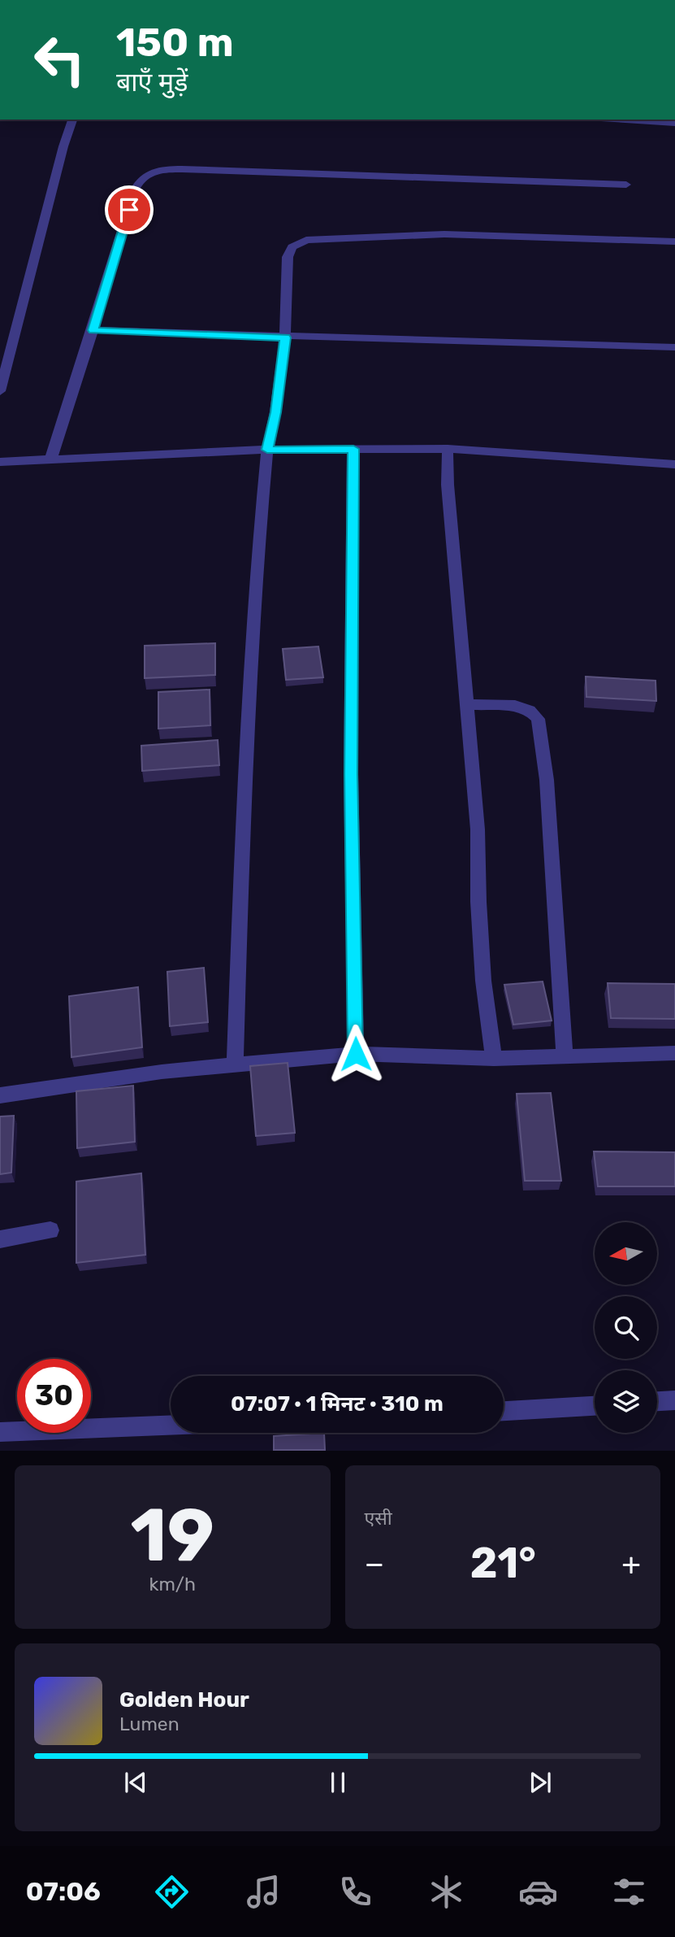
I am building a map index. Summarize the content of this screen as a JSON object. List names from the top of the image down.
{
  "north": "left",
  "page": {
    "turn": ["150 m", "बाएँ मुड़ें"],
    "limit": "30",
    "trip": "07:07 · 1 मिनट · 310 m",
    "tile": [
      ["19", "km/h"],
      "एसी"
    ],
    "heat": ["−", "21°", "+"],
    "song": ["Golden Hour", "Lumen"],
    "tabs": "07:06"
  }
}
